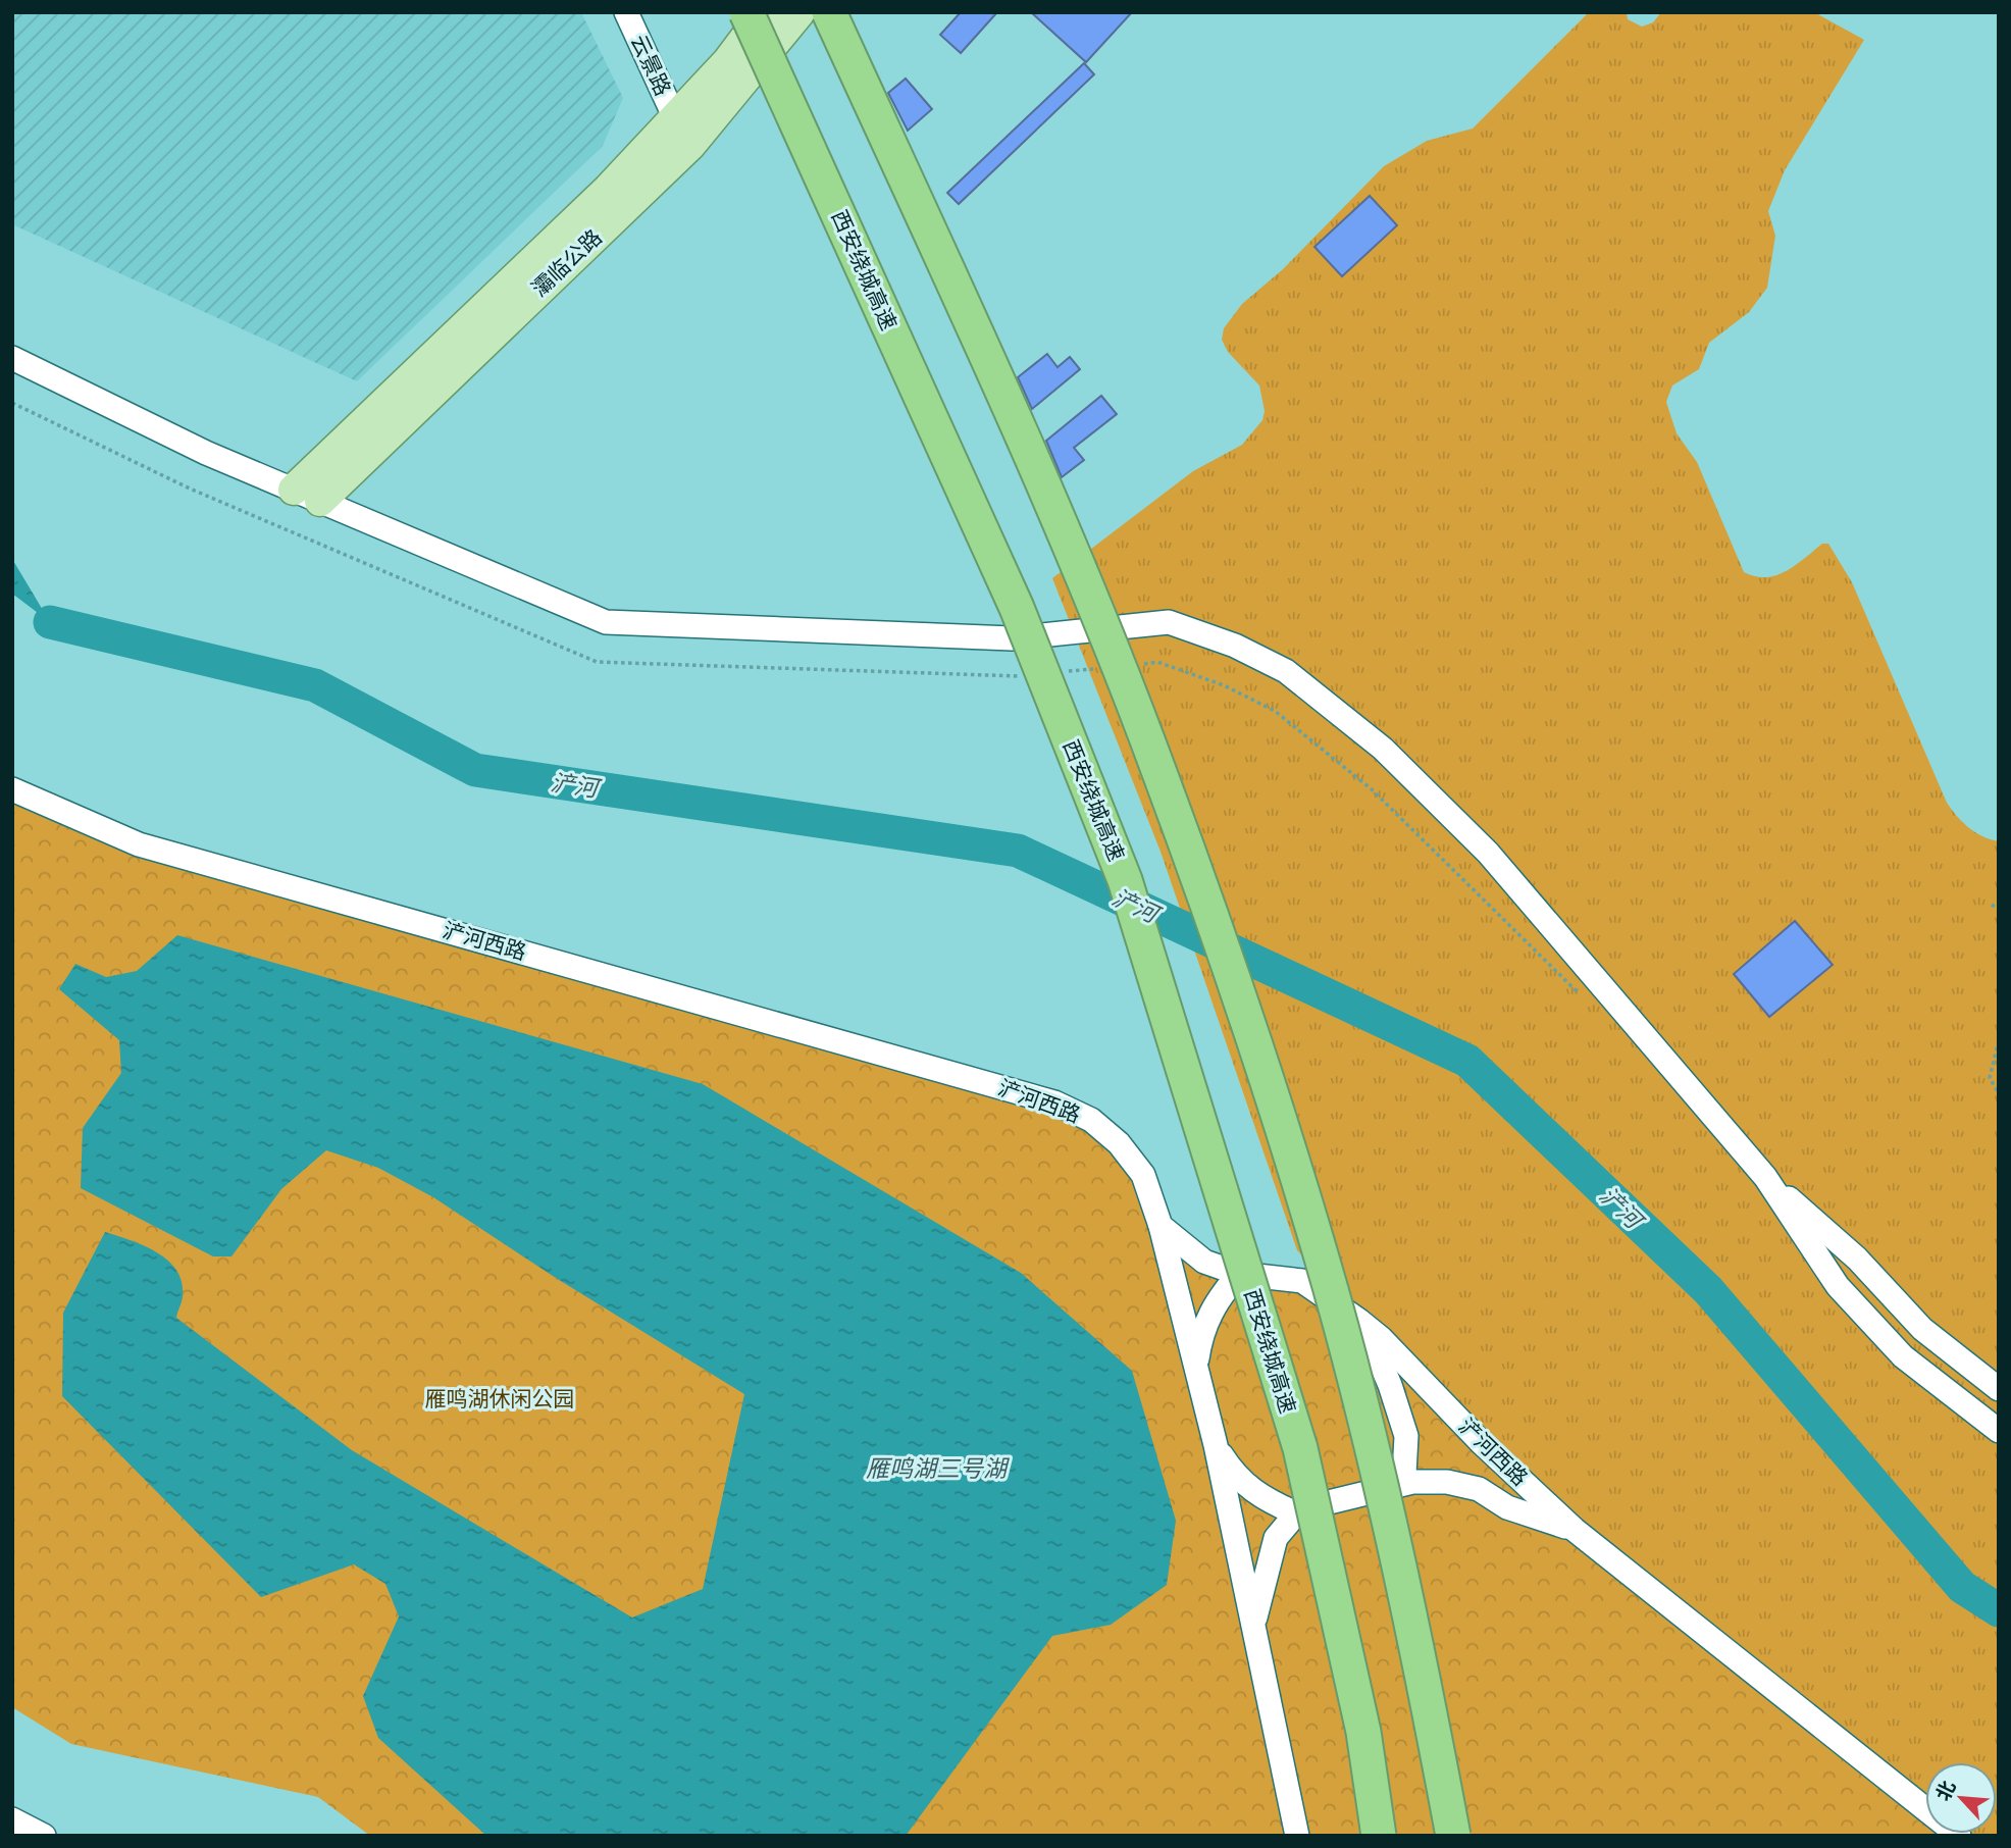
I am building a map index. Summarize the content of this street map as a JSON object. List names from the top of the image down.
{
  "streets": {
    "highway": ["西安绕城高速"],
    "main road": ["灞临公路"],
    "street": ["云景路", "浐河西路"]
  },
  "crossings": [
    ["云景路", "灞临公路"]
  ],
  "water": ["浐河", "雁鸣湖三号湖"],
  "parks": ["雁鸣湖休闲公园"],
  "north": "top left"
}
